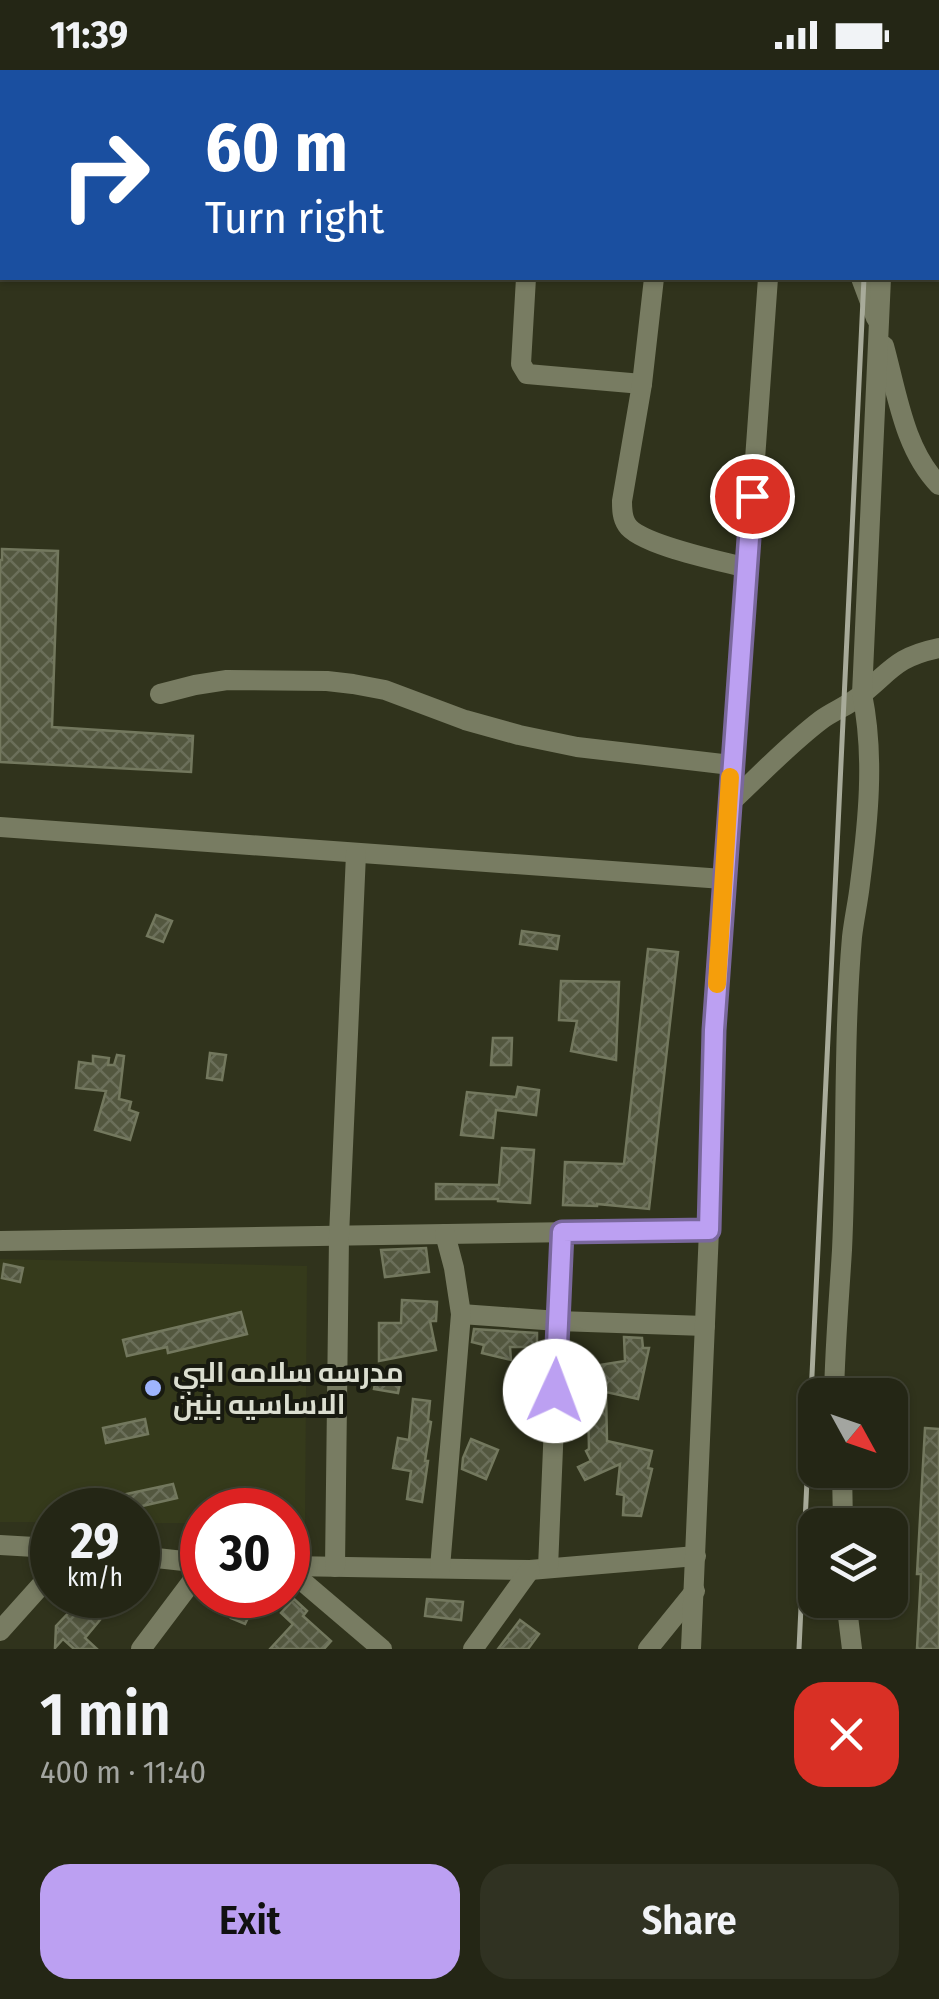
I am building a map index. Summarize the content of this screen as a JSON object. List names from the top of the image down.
{
  "places": ["مدرسه سلامه البي الاساسيه بنين"],
  "north": "bottom right",
  "page": {
    "status": "11:39",
    "turn": ["60 m", "Turn right"],
    "speed": "29 km/h",
    "limit": "30",
    "heading": ["1 min", "400 m · 11:40"],
    "buttons": ["Exit", "Share"]
  }
}
